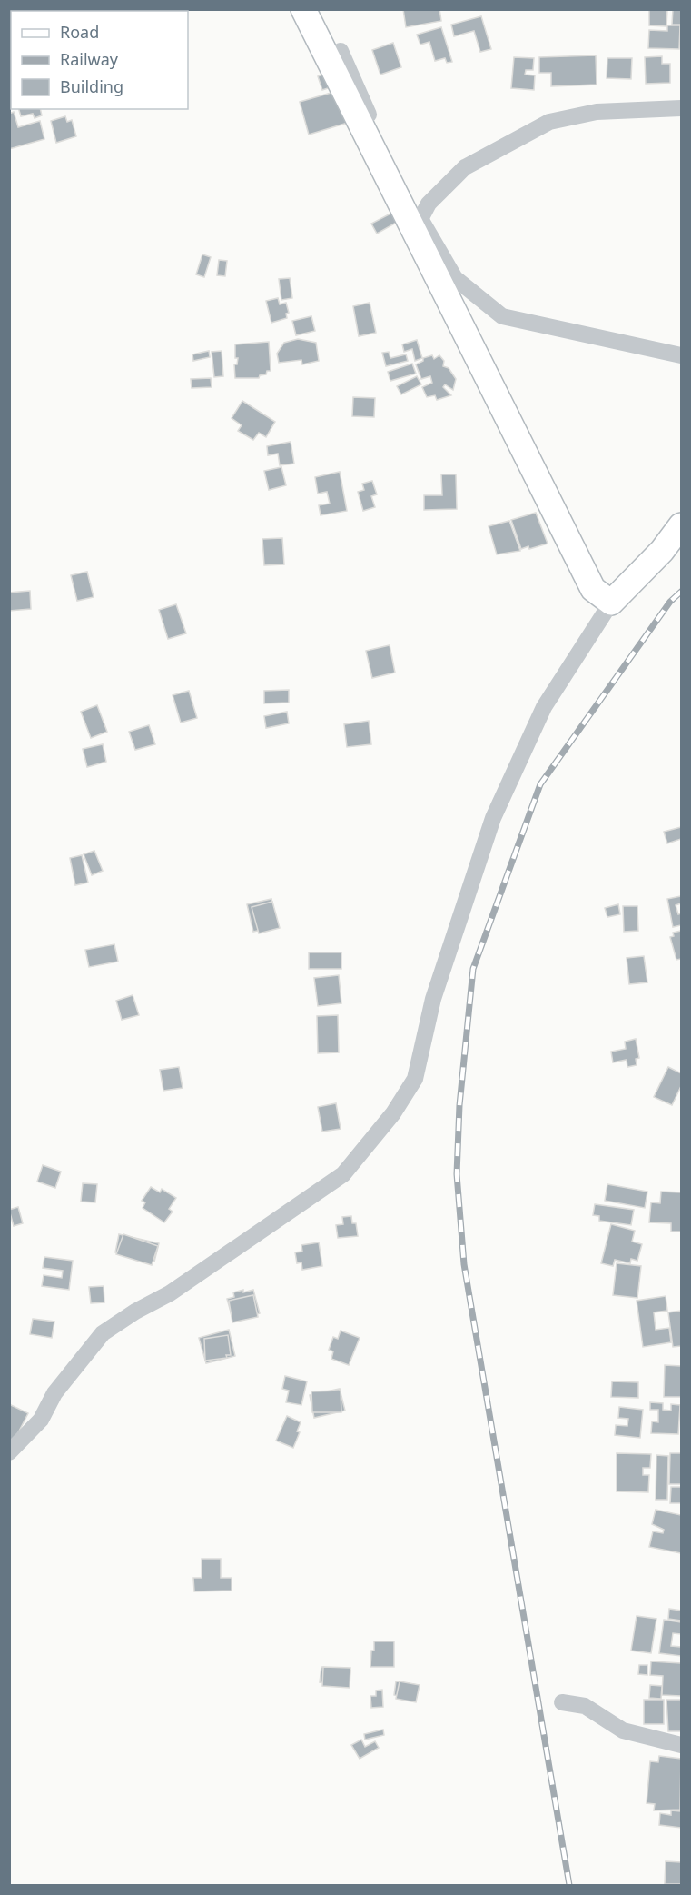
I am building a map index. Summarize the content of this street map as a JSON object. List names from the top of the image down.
{
  "legend": ["Road", "Railway", "Building"]
}
